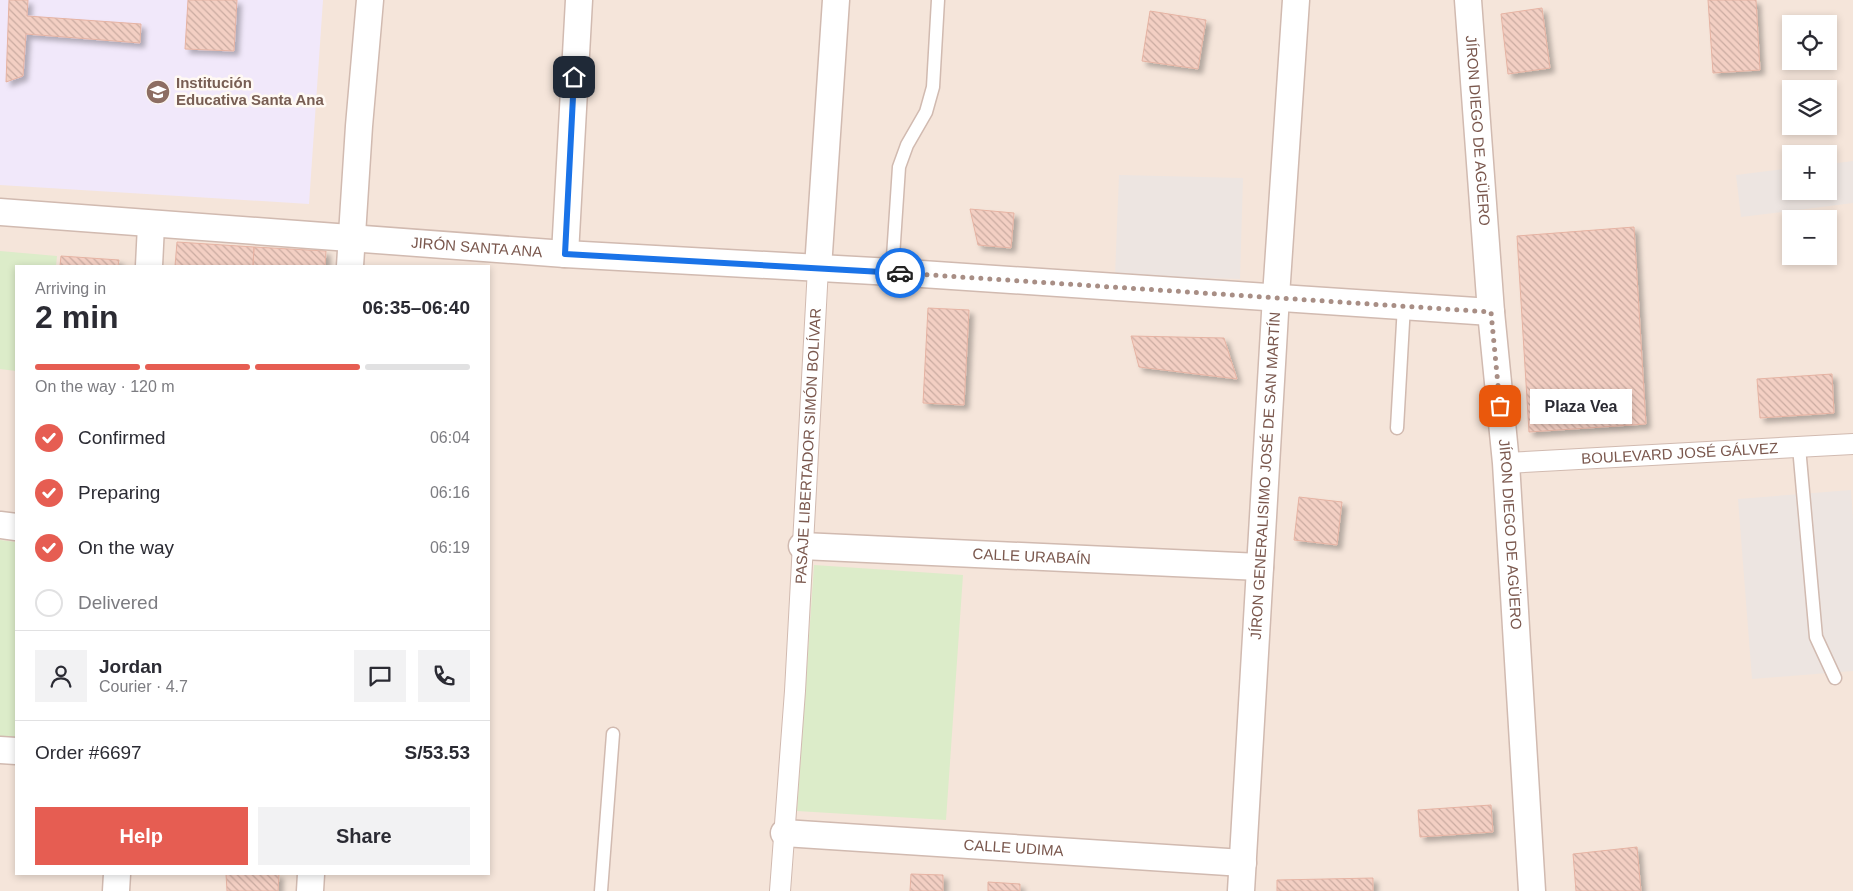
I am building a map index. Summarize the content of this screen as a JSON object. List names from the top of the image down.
{
  "streets": {
    "street": [
      "JÍRON DIEGO DE AGÜERO",
      "JIRÓN SANTA ANA",
      "PASAJE LIBERTADOR SIMÓN BOLÍVAR",
      "BOULEVARD JOSÉ GÁLVEZ",
      "JÍRON GENERALISIMO JOSÉ DE SAN MARTÍN",
      "CALLE URABAÍN",
      "CALLE UDIMA"
    ]
  },
  "crossings": [
    ["JÍRON DIEGO DE AGÜERO", "JIRÓN SANTA ANA"],
    ["JÍRON DIEGO DE AGÜERO", "BOULEVARD JOSÉ GÁLVEZ"],
    ["JIRÓN SANTA ANA", "PASAJE LIBERTADOR SIMÓN BOLÍVAR"],
    ["JIRÓN SANTA ANA", "JÍRON GENERALISIMO JOSÉ DE SAN MARTÍN"],
    ["PASAJE LIBERTADOR SIMÓN BOLÍVAR", "CALLE URABAÍN"],
    ["PASAJE LIBERTADOR SIMÓN BOLÍVAR", "CALLE UDIMA"],
    ["JÍRON GENERALISIMO JOSÉ DE SAN MARTÍN", "CALLE URABAÍN"],
    ["JÍRON GENERALISIMO JOSÉ DE SAN MARTÍN", "CALLE UDIMA"]
  ],
  "places": {
    "school or university": ["Institución Educativa Santa Ana"],
    "other": ["Plaza Vea"]
  },
  "page": {
    "map_buttons": ["+", "−"],
    "heading": ["2 min", "Arriving in", "06:35–06:40"],
    "panel": [
      "Jordan",
      "Courier · 4.7",
      "Order #6697",
      "S/53.53"
    ],
    "bar": "On the way · 120 m",
    "bubble": "Plaza Vea",
    "list": [
      ["Confirmed", "06:04"],
      ["Preparing", "06:16"],
      ["On the way", "06:19"],
      "Delivered"
    ],
    "buttons": ["Help", "Share"]
  }
}
